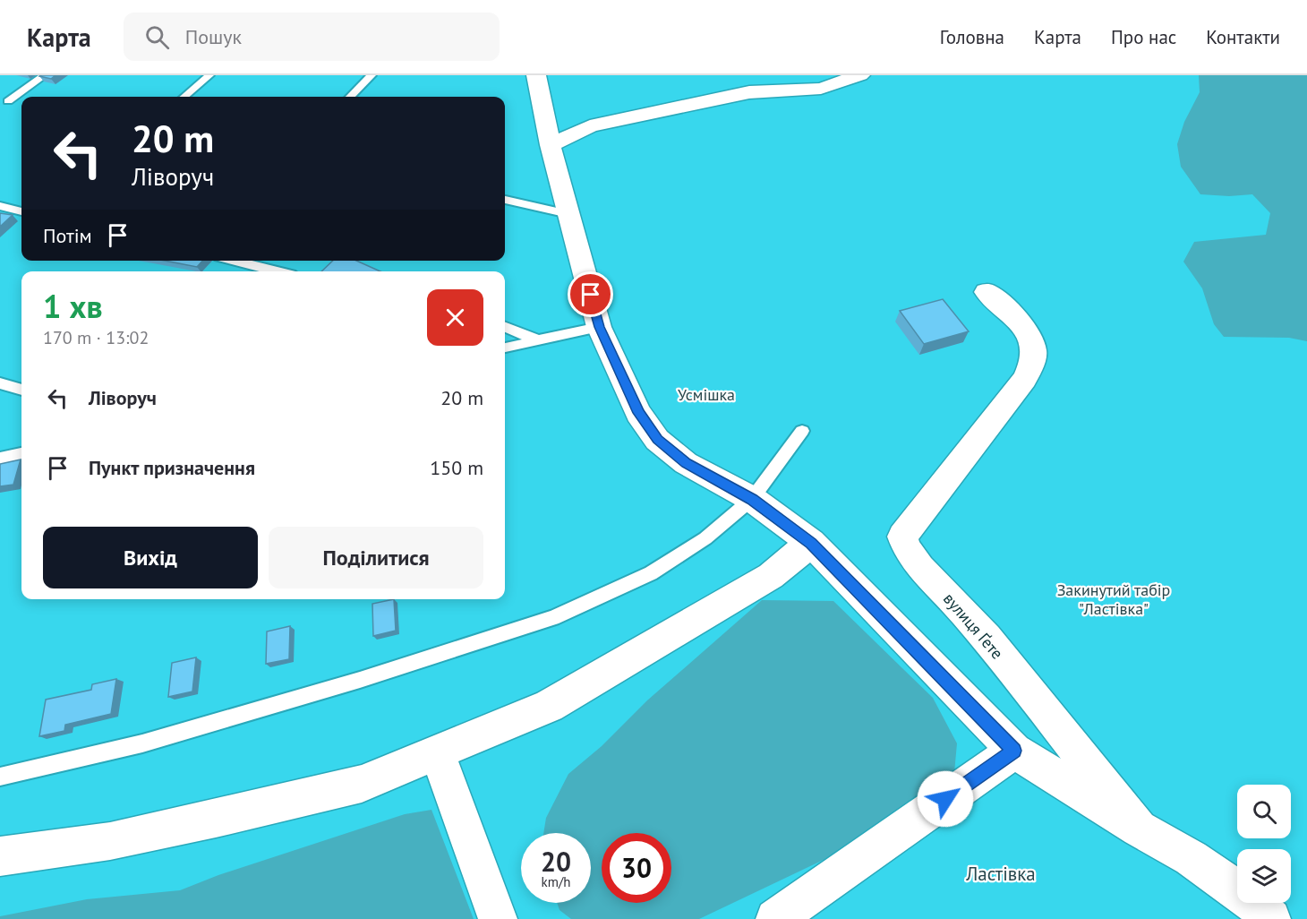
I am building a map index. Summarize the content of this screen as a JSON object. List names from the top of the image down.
{
  "streets": {
    "street": ["вулиця Ґете"]
  },
  "parks": ["Усмішка", "Закинутий табір \"Ластівка\"", "Ластівка"],
  "page": {
    "header": "Карта",
    "search": "Пошук",
    "nav": [
      "Головна",
      "Карта",
      "Про нас",
      "Контакти"
    ],
    "turn": ["20 m", "Ліворуч"],
    "then": "Потім",
    "heading": ["1 хв", "170 m · 13:02"],
    "list": [
      {
        "name": "Ліворуч",
        "value": "20 m"
      },
      {
        "name": "Пункт призначення",
        "value": "150 m"
      }
    ],
    "buttons": ["Вихід", "Поділитися"],
    "speed": "20 km/h",
    "limit": "30"
  }
}
